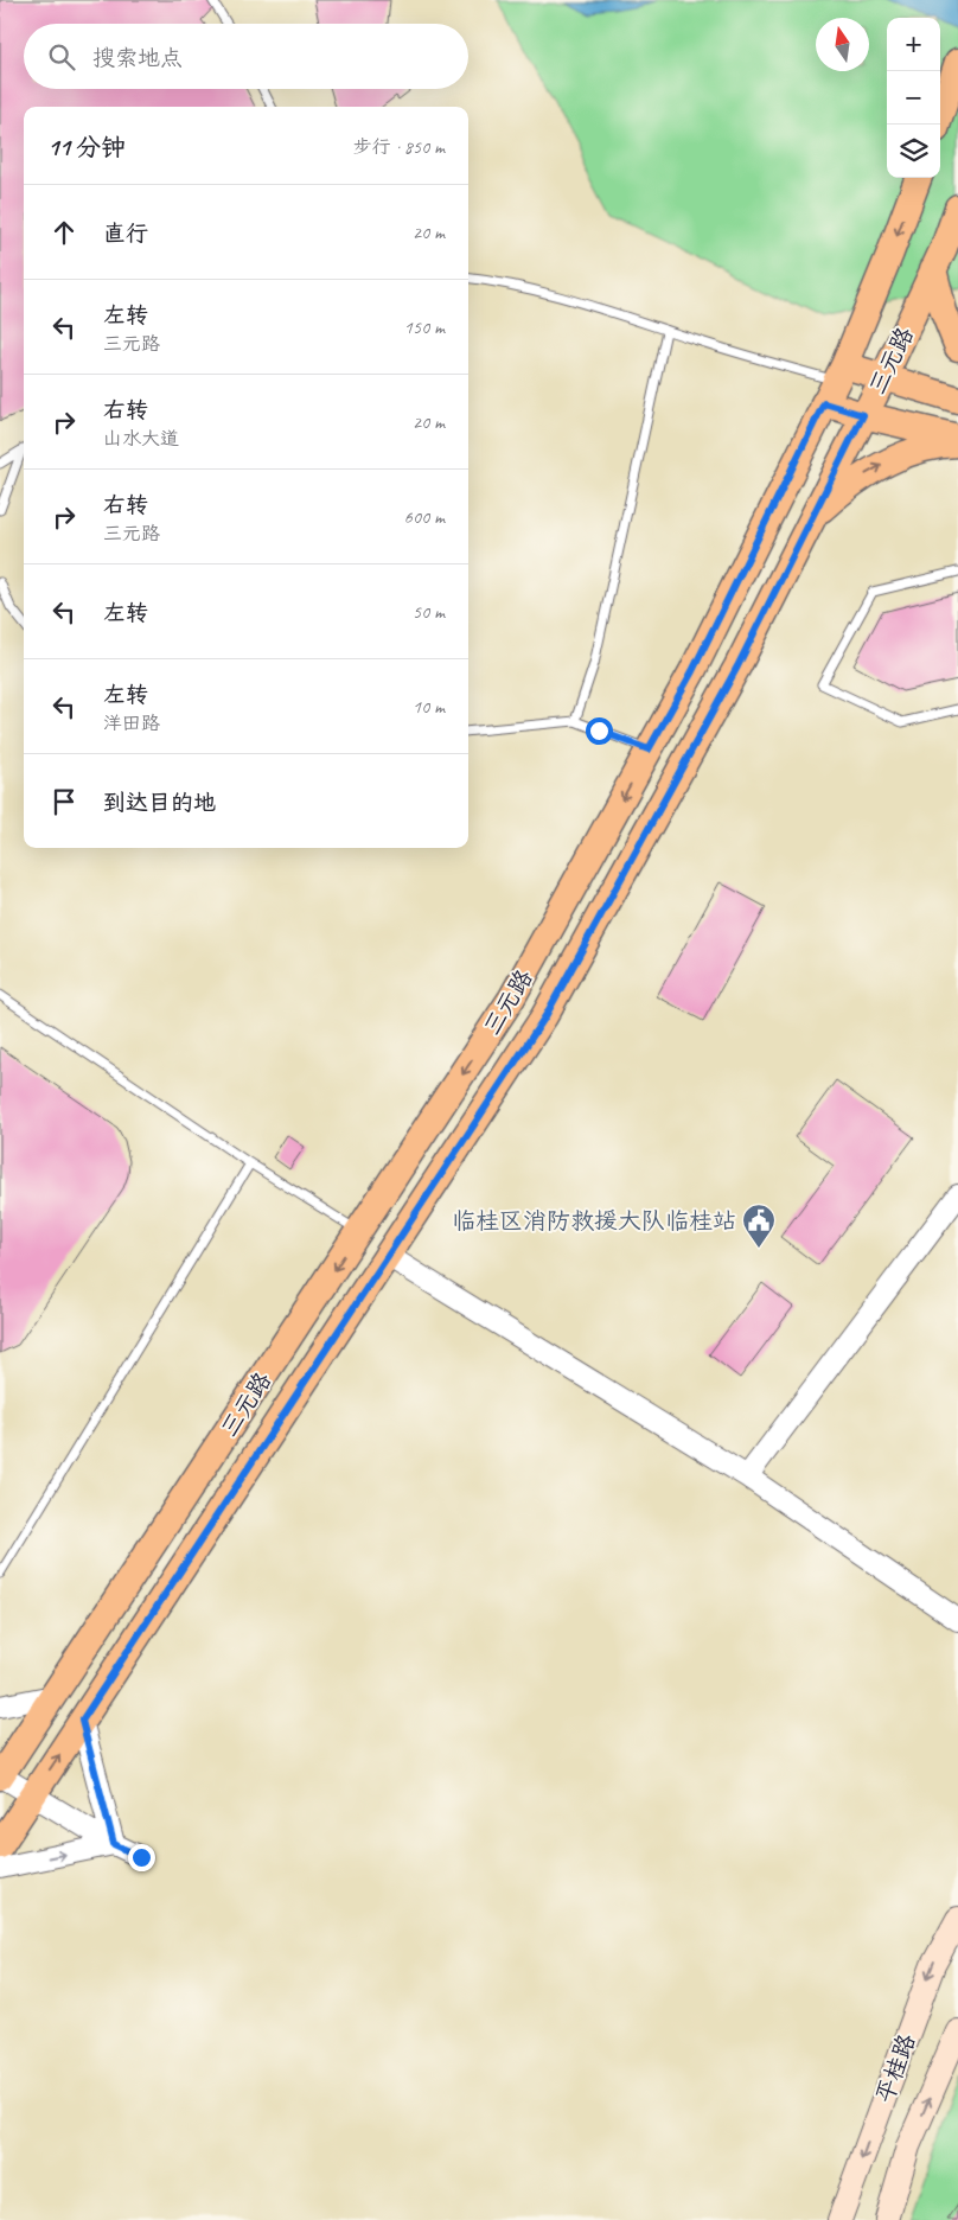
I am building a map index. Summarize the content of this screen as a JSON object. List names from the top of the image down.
{
  "streets": {
    "main road": ["三元路", "平桂路"]
  },
  "places": {
    "public building": ["临桂区消防救援大队临桂站"]
  },
  "north": "top",
  "page": {
    "map_buttons": ["+", "−"],
    "search": "搜索地点",
    "heading": ["11 分钟", "步行 · 850 m"],
    "list": [
      ["直行", "20 m"],
      ["左转", "三元路", "150 m"],
      ["右转", "山水大道", "20 m"],
      ["右转", "三元路", "600 m"],
      ["左转", "50 m"],
      ["左转", "洋田路", "10 m"],
      "到达目的地"
    ]
  }
}
